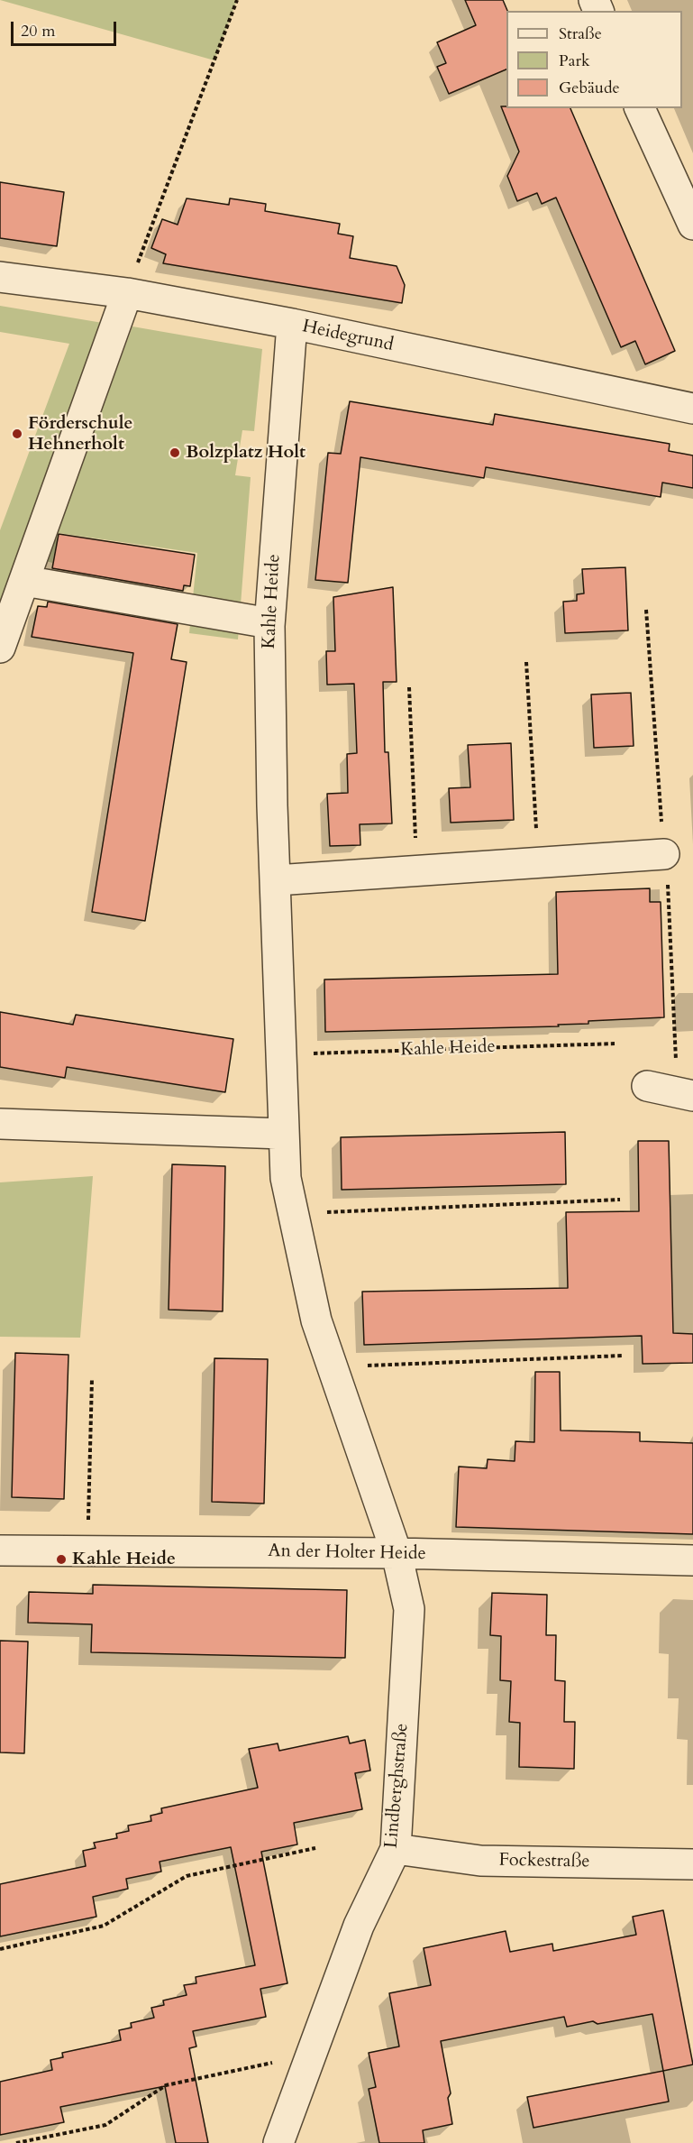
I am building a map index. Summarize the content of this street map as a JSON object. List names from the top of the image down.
{
  "streets": {
    "street": [
      "Heidegrund",
      "Kahle Heide",
      "An der Holter Heide",
      "Lindberghstraße",
      "Fockestraße"
    ]
  },
  "crossings": [
    ["Heidegrund", "Kahle Heide"],
    ["Kahle Heide", "An der Holter Heide"],
    ["Kahle Heide", "Lindberghstraße"],
    ["An der Holter Heide", "Lindberghstraße"],
    ["Lindberghstraße", "Fockestraße"]
  ],
  "places": ["Förderschule Hehnerholt", "Bolzplatz Holt", "Kahle Heide"],
  "legend": ["Straße", "Park", "Gebäude"],
  "scale_bar": "20 m"
}
